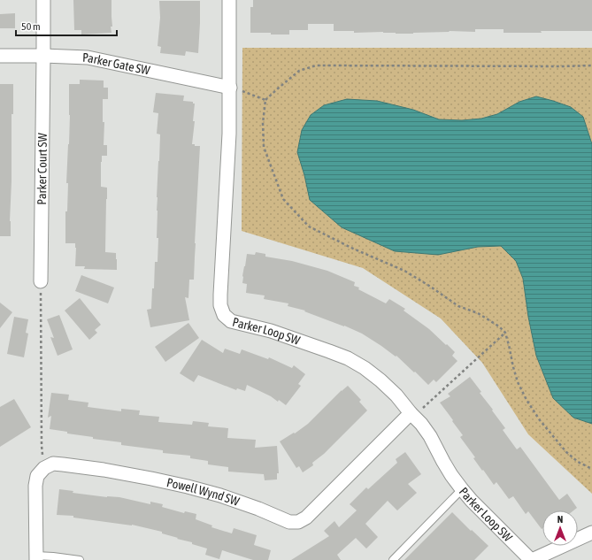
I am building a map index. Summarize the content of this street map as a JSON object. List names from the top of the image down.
{
  "streets": {
    "street": [
      "Parker Gate SW",
      "Parker Court SW",
      "Parker Loop SW",
      "Powell Wynd SW"
    ]
  },
  "crossings": [
    ["Parker Gate SW", "Parker Court SW"],
    ["Parker Gate SW", "Parker Loop SW"],
    ["Parker Loop SW", "Powell Wynd SW"]
  ],
  "scale_bar": "50 m",
  "north": "top"
}
